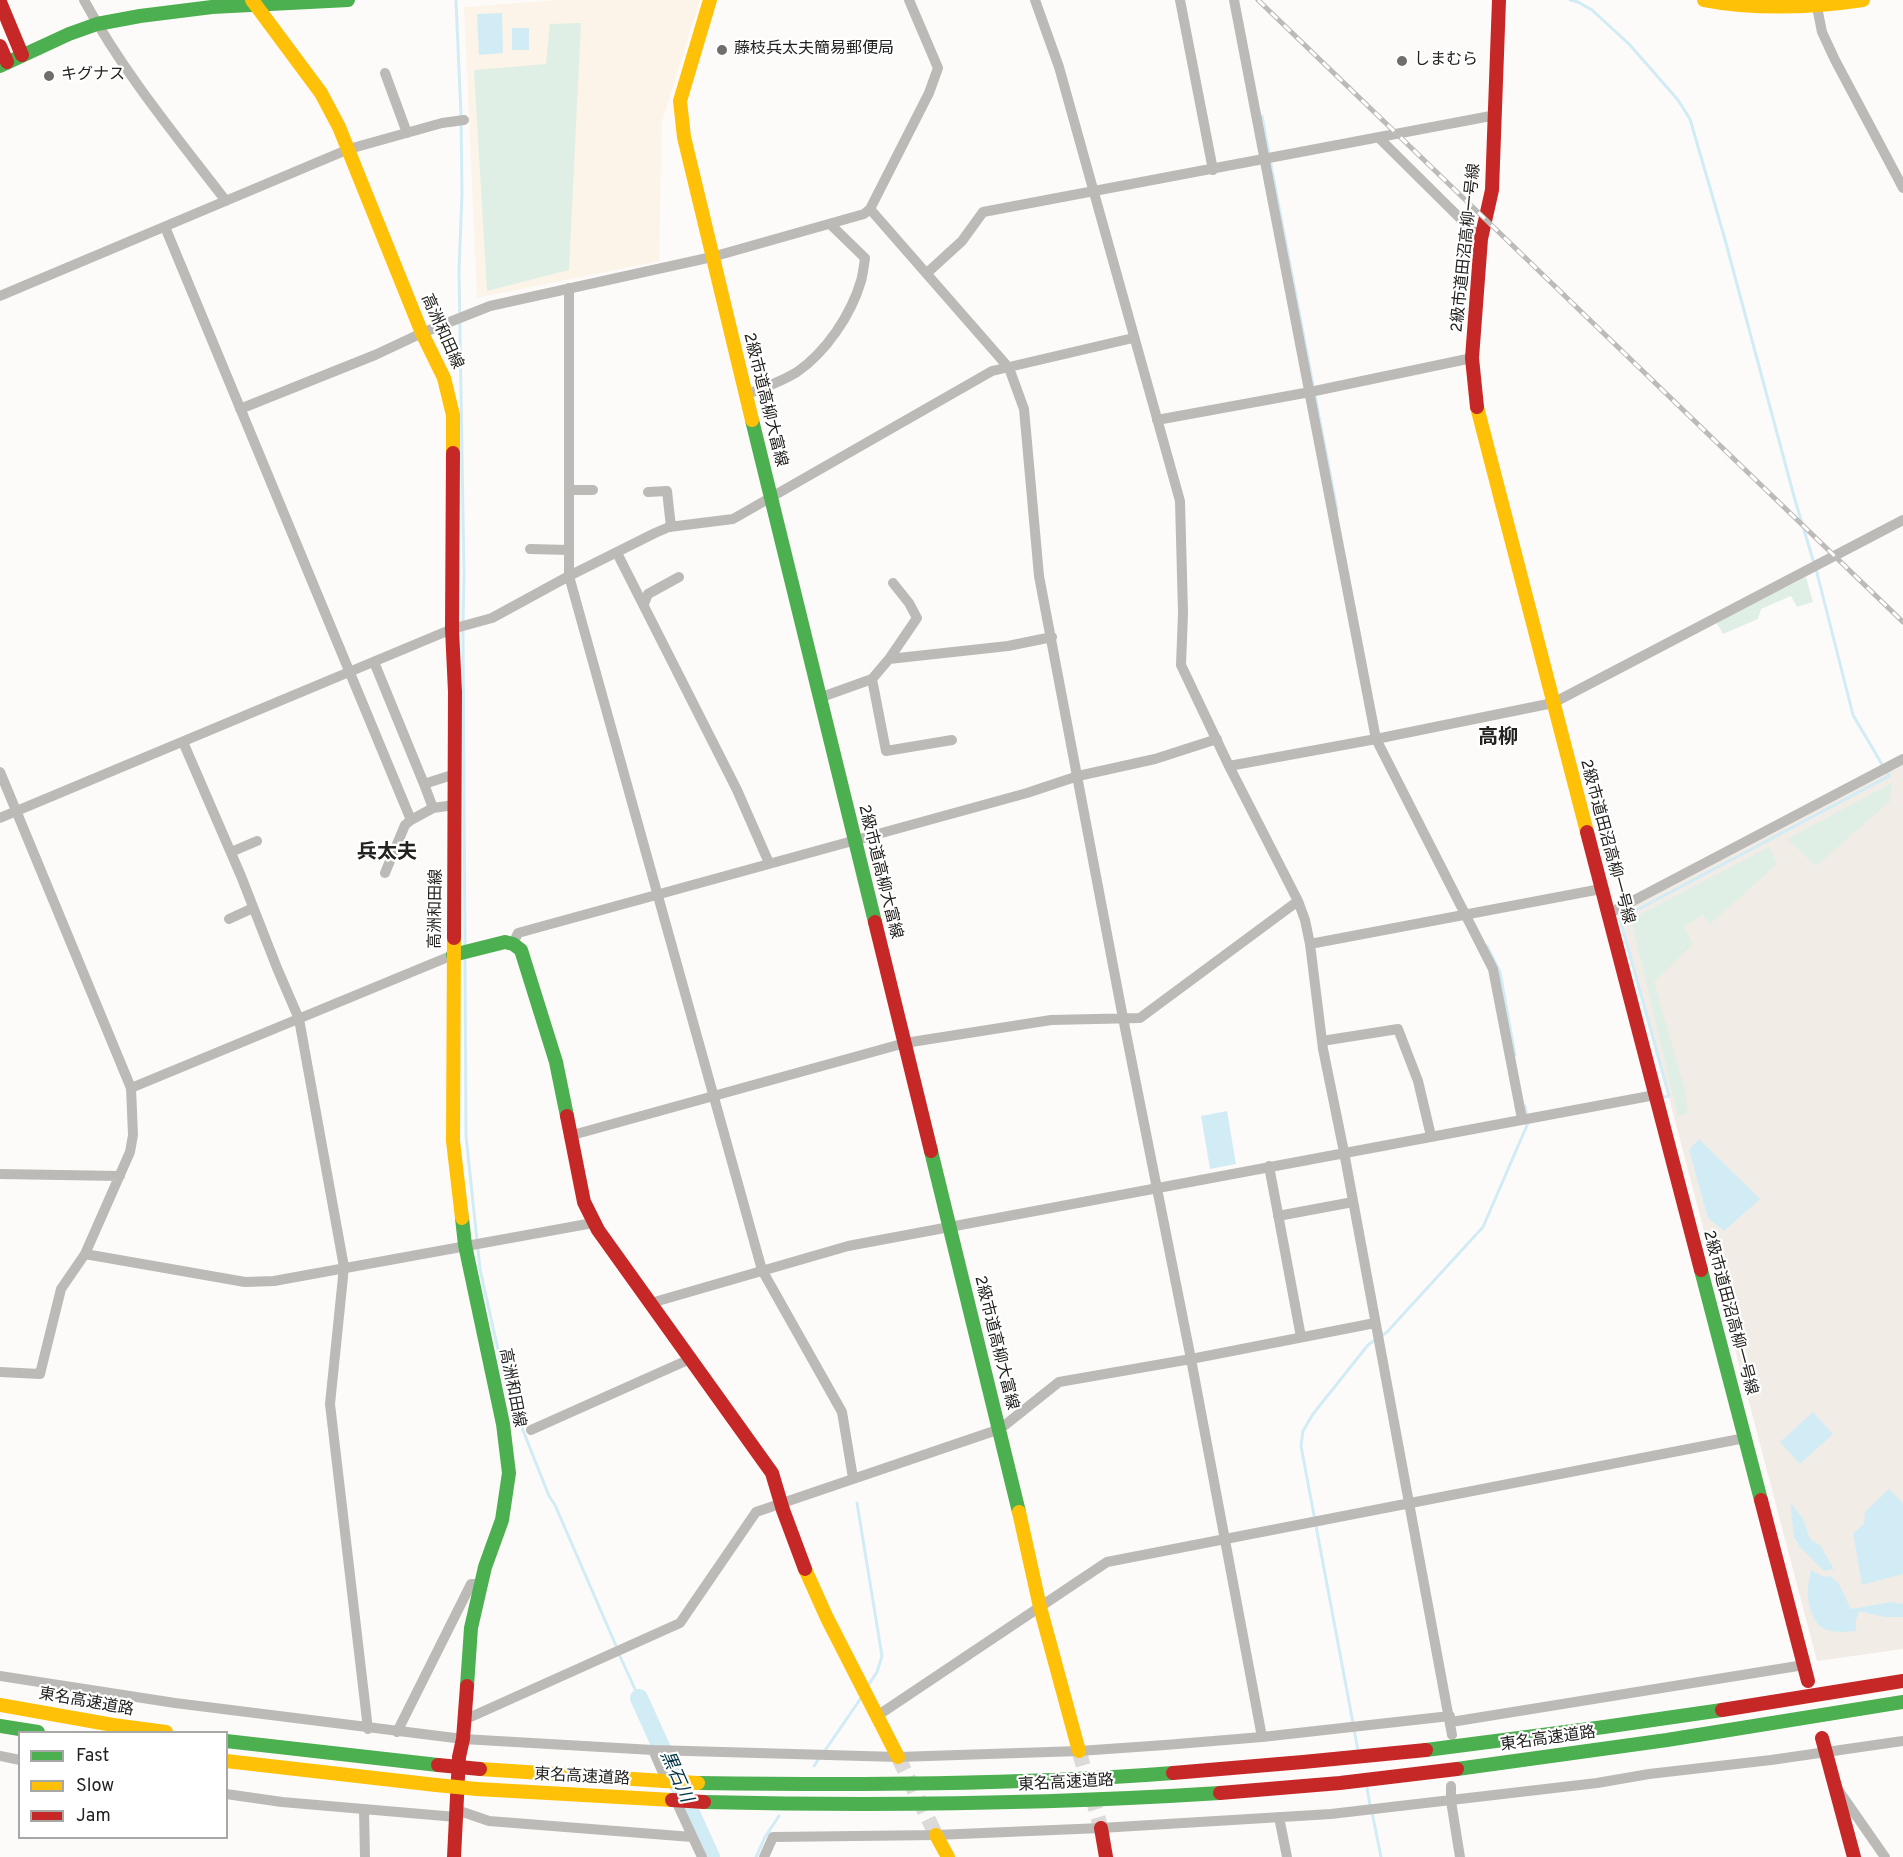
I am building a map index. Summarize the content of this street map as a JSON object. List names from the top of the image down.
{
  "streets": {
    "main road": [
      "2級市道田沼高柳一号線",
      "高洲和田線",
      "2級市道高柳大富線",
      "東名高速道路"
    ]
  },
  "districts": ["高柳", "兵太夫"],
  "water": ["黒石川"],
  "places": ["藤枝兵太夫簡易郵便局", "しまむら", "キグナス"],
  "legend": ["Fast", "Slow", "Jam"]
}
